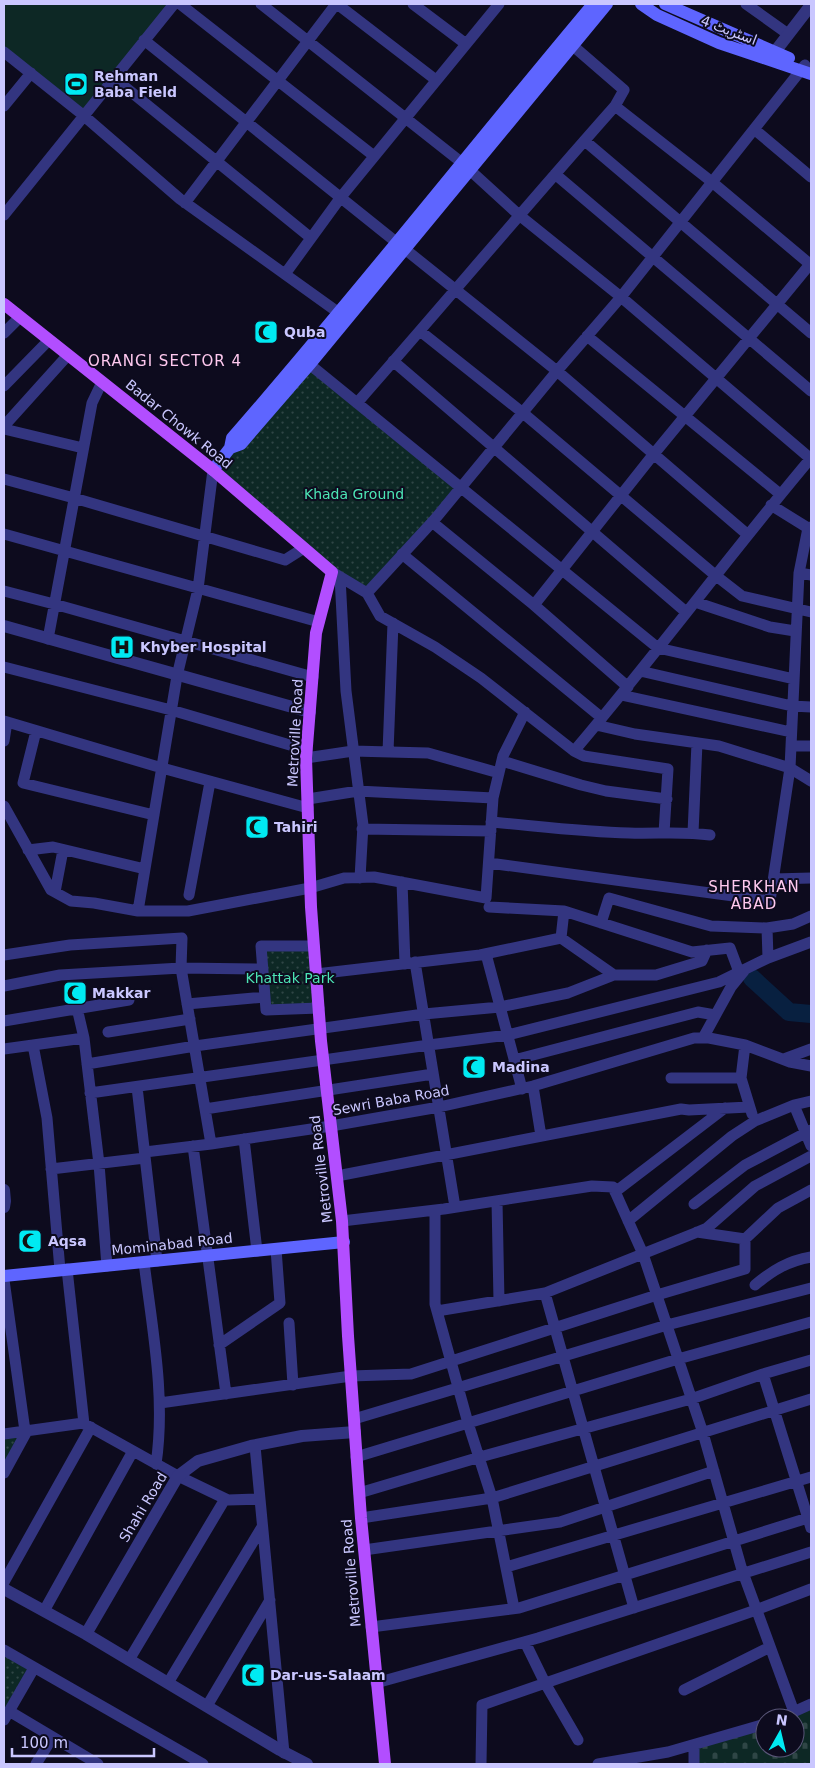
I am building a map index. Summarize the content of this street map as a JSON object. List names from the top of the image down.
{
  "streets": {
    "main road": [
      "اسٹریٹ 4",
      "Badar Chowk Road",
      "Metroville Road",
      "Mominabad Road"
    ],
    "street": ["Sewri Baba Road", "Shahi Road"]
  },
  "crossings": [
    ["Badar Chowk Road", "Metroville Road"],
    ["Metroville Road", "Sewri Baba Road"],
    ["Metroville Road", "Mominabad Road"],
    ["Metroville Road", "Shahi Road"]
  ],
  "districts": ["ORANGI SECTOR 4", "SHERKHAN ABAD"],
  "parks": ["Khada Ground", "Khattak Park"],
  "places": {
    "sports": ["Rehman Baba Field"],
    "mosque": [
      "Quba",
      "Tahiri",
      "Makkar",
      "Madina",
      "Aqsa",
      "Dar-us-Salaam"
    ],
    "hospital": ["Khyber Hospital"]
  },
  "scale_bar": "100 m",
  "north": "top"
}
